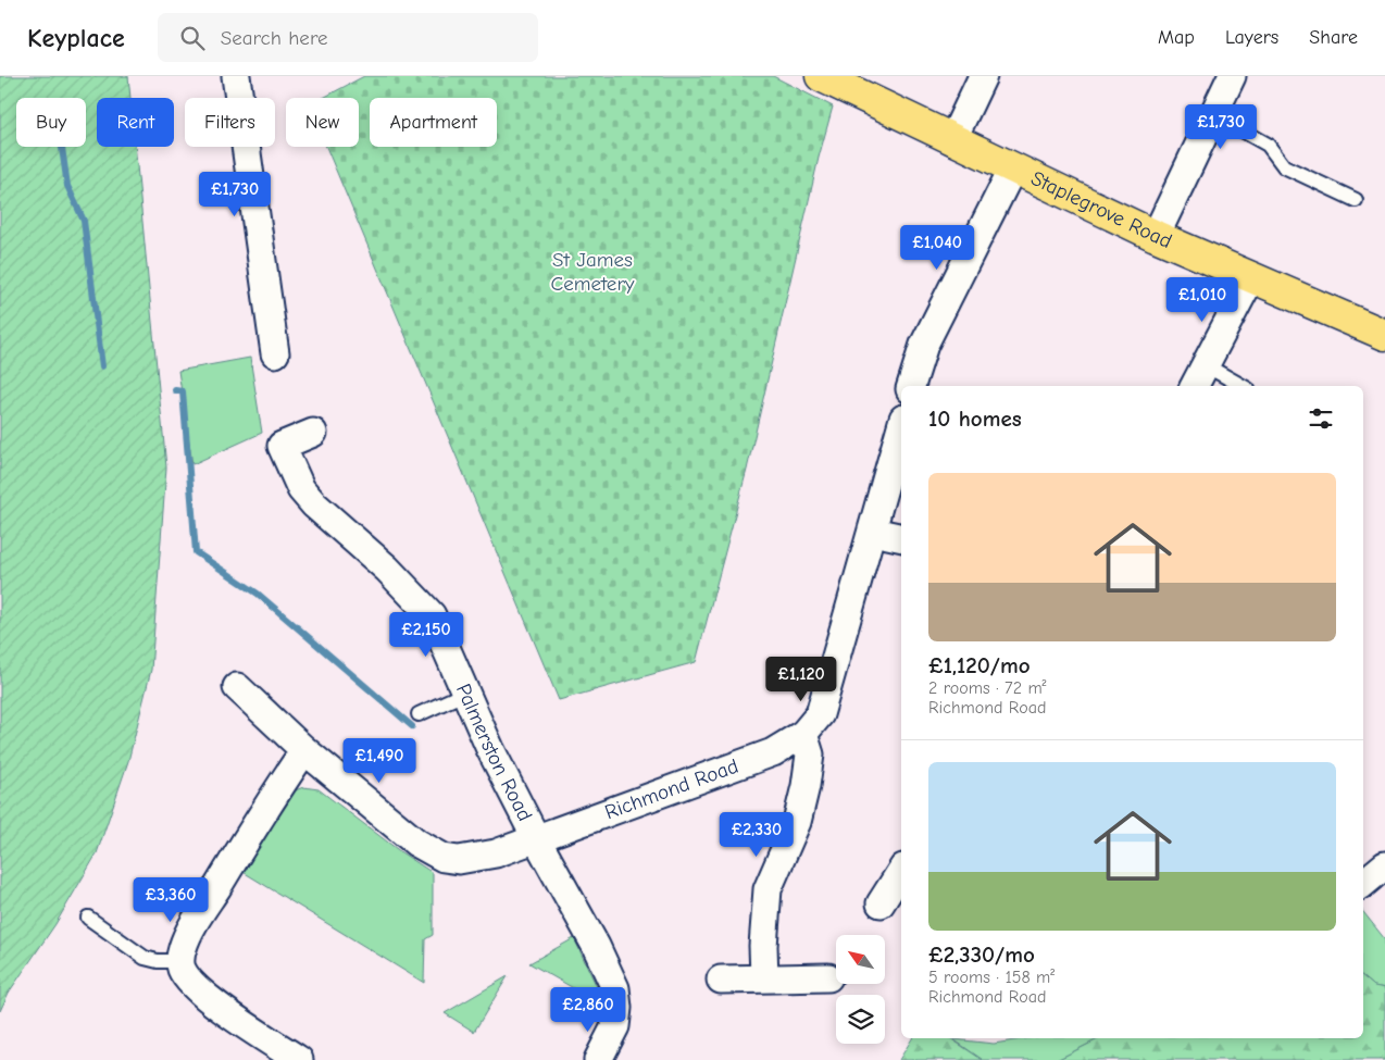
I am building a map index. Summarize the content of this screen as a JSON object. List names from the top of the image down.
{
  "streets": {
    "main road": ["Staplegrove Road"],
    "street": ["Palmerston Road", "Richmond Road"]
  },
  "crossings": [
    ["Palmerston Road", "Richmond Road"]
  ],
  "parks": ["St James Cemetery"],
  "north": "top left",
  "page": {
    "header": "Keyplace",
    "search": "Search here",
    "nav": ["Map", "Layers", "Share"],
    "chip": [
      "Buy",
      "Rent",
      "Filters",
      "New",
      "Apartment"
    ],
    "price": [
      "£1,730",
      "£1,730",
      "£1,040",
      "£1,010",
      "£2,150",
      "£1,120",
      "£1,490",
      "£2,330",
      "£3,360",
      "£2,860"
    ],
    "heading": "10 homes",
    "list": [
      {
        "name": "£1,120/mo",
        "note": "2 rooms · 72 m² · Richmond Road"
      },
      {
        "name": "£2,330/mo",
        "note": "5 rooms · 158 m² · Richmond Road"
      }
    ]
  }
}
